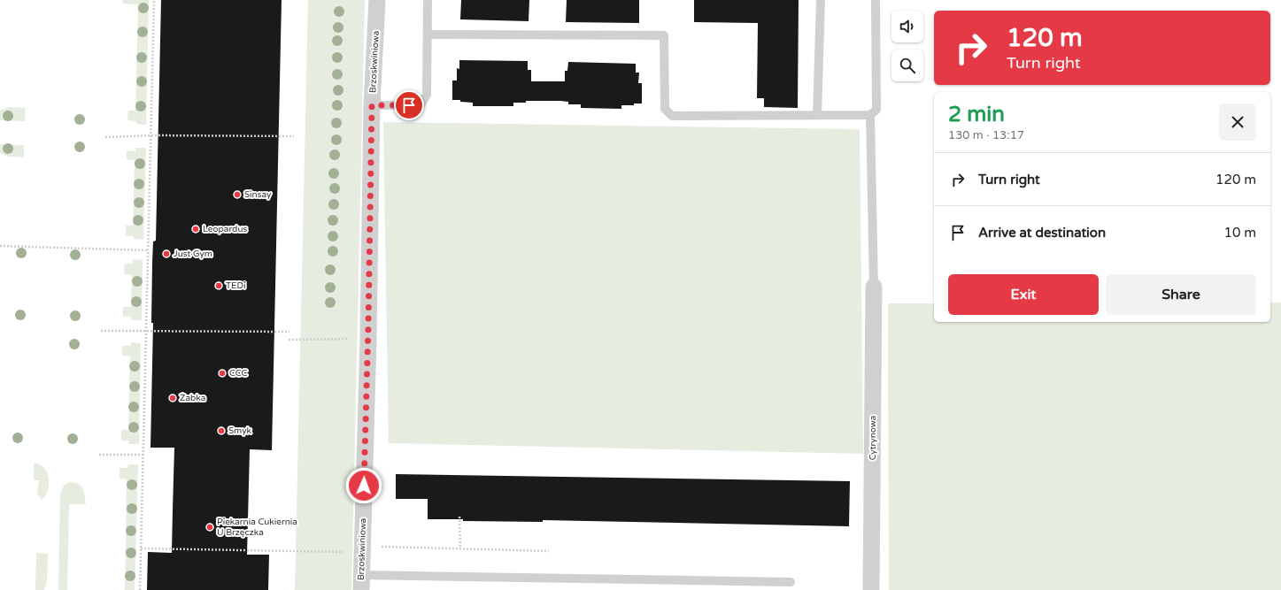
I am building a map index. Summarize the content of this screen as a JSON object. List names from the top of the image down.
{
  "streets": {
    "street": ["Brzoskwiniowa", "Cytrynowa"]
  },
  "places": [
    "Sinsay",
    "Leopardus",
    "Just Gym",
    "TEDi",
    "CCC",
    "Żabka",
    "Smyk",
    "Piekarnia Cukiernia U Brzęczka"
  ],
  "page": {
    "turn": ["120 m", "Turn right"],
    "heading": ["2 min", "130 m · 13:17"],
    "list": [
      {
        "name": "Turn right",
        "value": "120 m"
      },
      {
        "name": "Arrive at destination",
        "value": "10 m"
      }
    ],
    "buttons": ["Exit", "Share"]
  }
}
